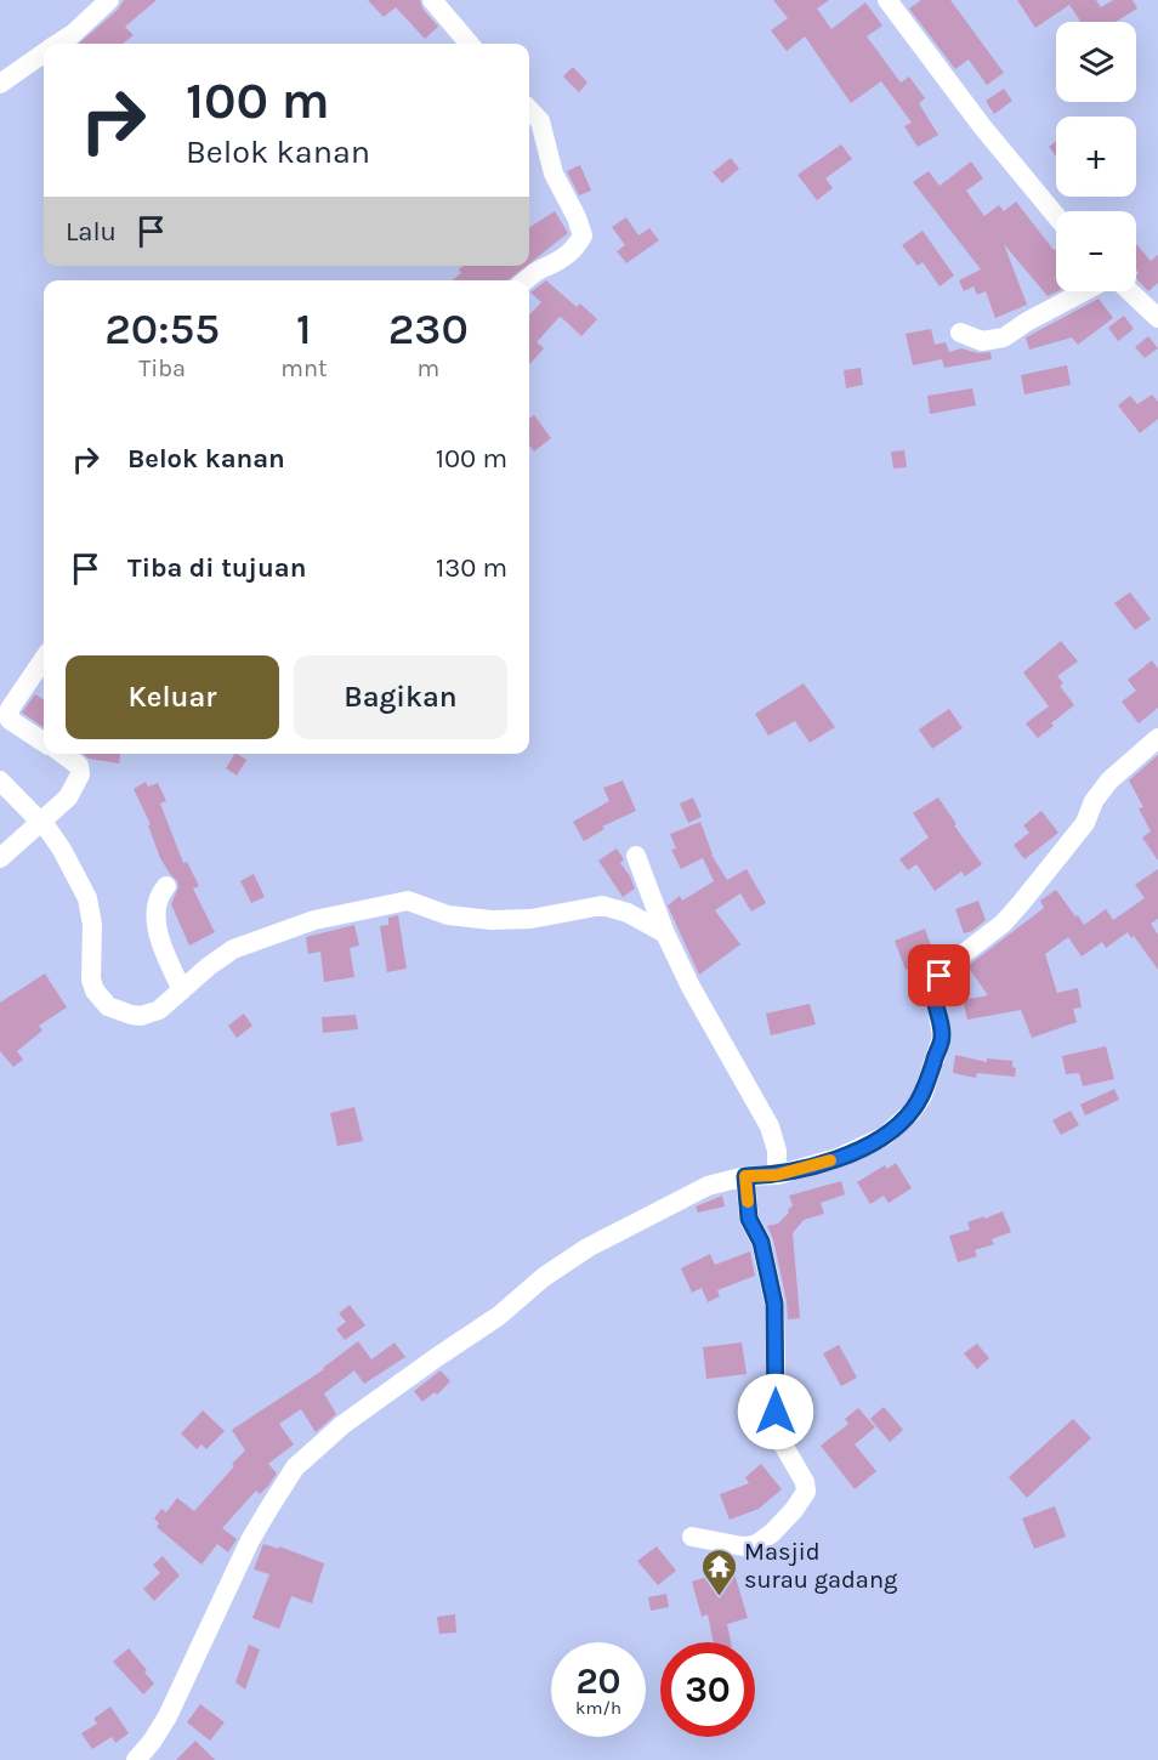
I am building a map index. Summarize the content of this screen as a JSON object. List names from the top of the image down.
{
  "places": {
    "temple": ["Masjid surau gadang"]
  },
  "page": {
    "map_buttons": ["+", "−"],
    "turn": ["100 m", "Belok kanan"],
    "then": "Lalu",
    "eta": [
      "20:55",
      "Tiba",
      "1",
      "mnt",
      "230",
      "m"
    ],
    "list": [
      {
        "name": "Belok kanan",
        "value": "100 m"
      },
      {
        "name": "Tiba di tujuan",
        "value": "130 m"
      }
    ],
    "buttons": ["Keluar", "Bagikan"],
    "speed": "20 km/h",
    "limit": "30"
  }
}
